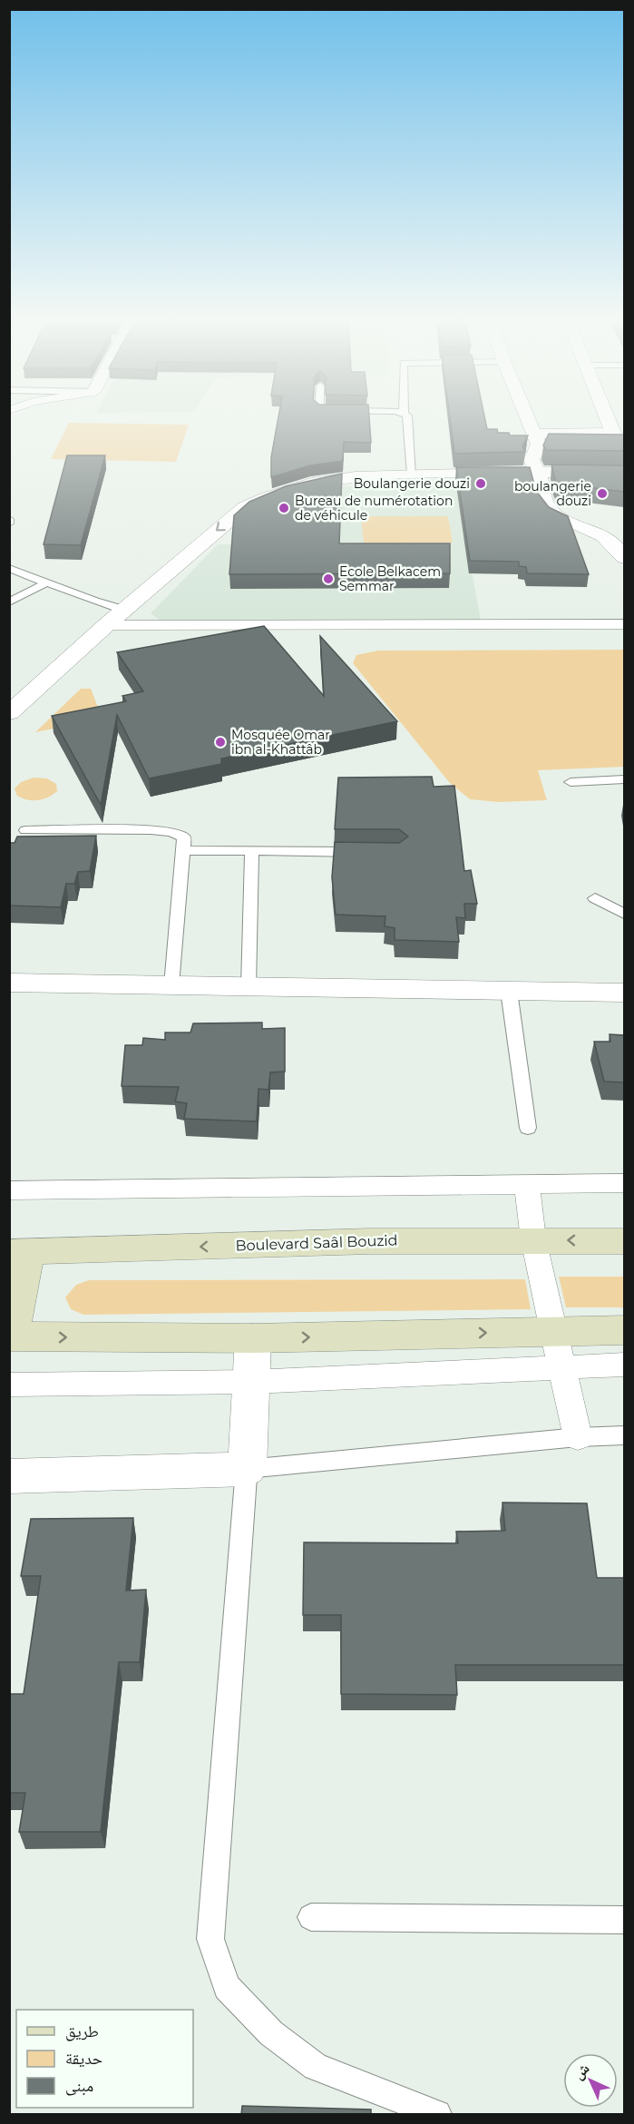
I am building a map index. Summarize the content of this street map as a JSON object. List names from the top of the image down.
{
  "streets": {
    "main road": ["Boulevard Saâl Bouzid"]
  },
  "places": [
    "Boulangerie douzi",
    "boulangerie douzi",
    "Bureau de numérotation de véhicule",
    "Ecole Belkacem Semmar",
    "Mosquée Omar ibn al-Khattâb"
  ],
  "legend": ["طريق", "حديقة", "مبنى"],
  "north": "top left"
}
